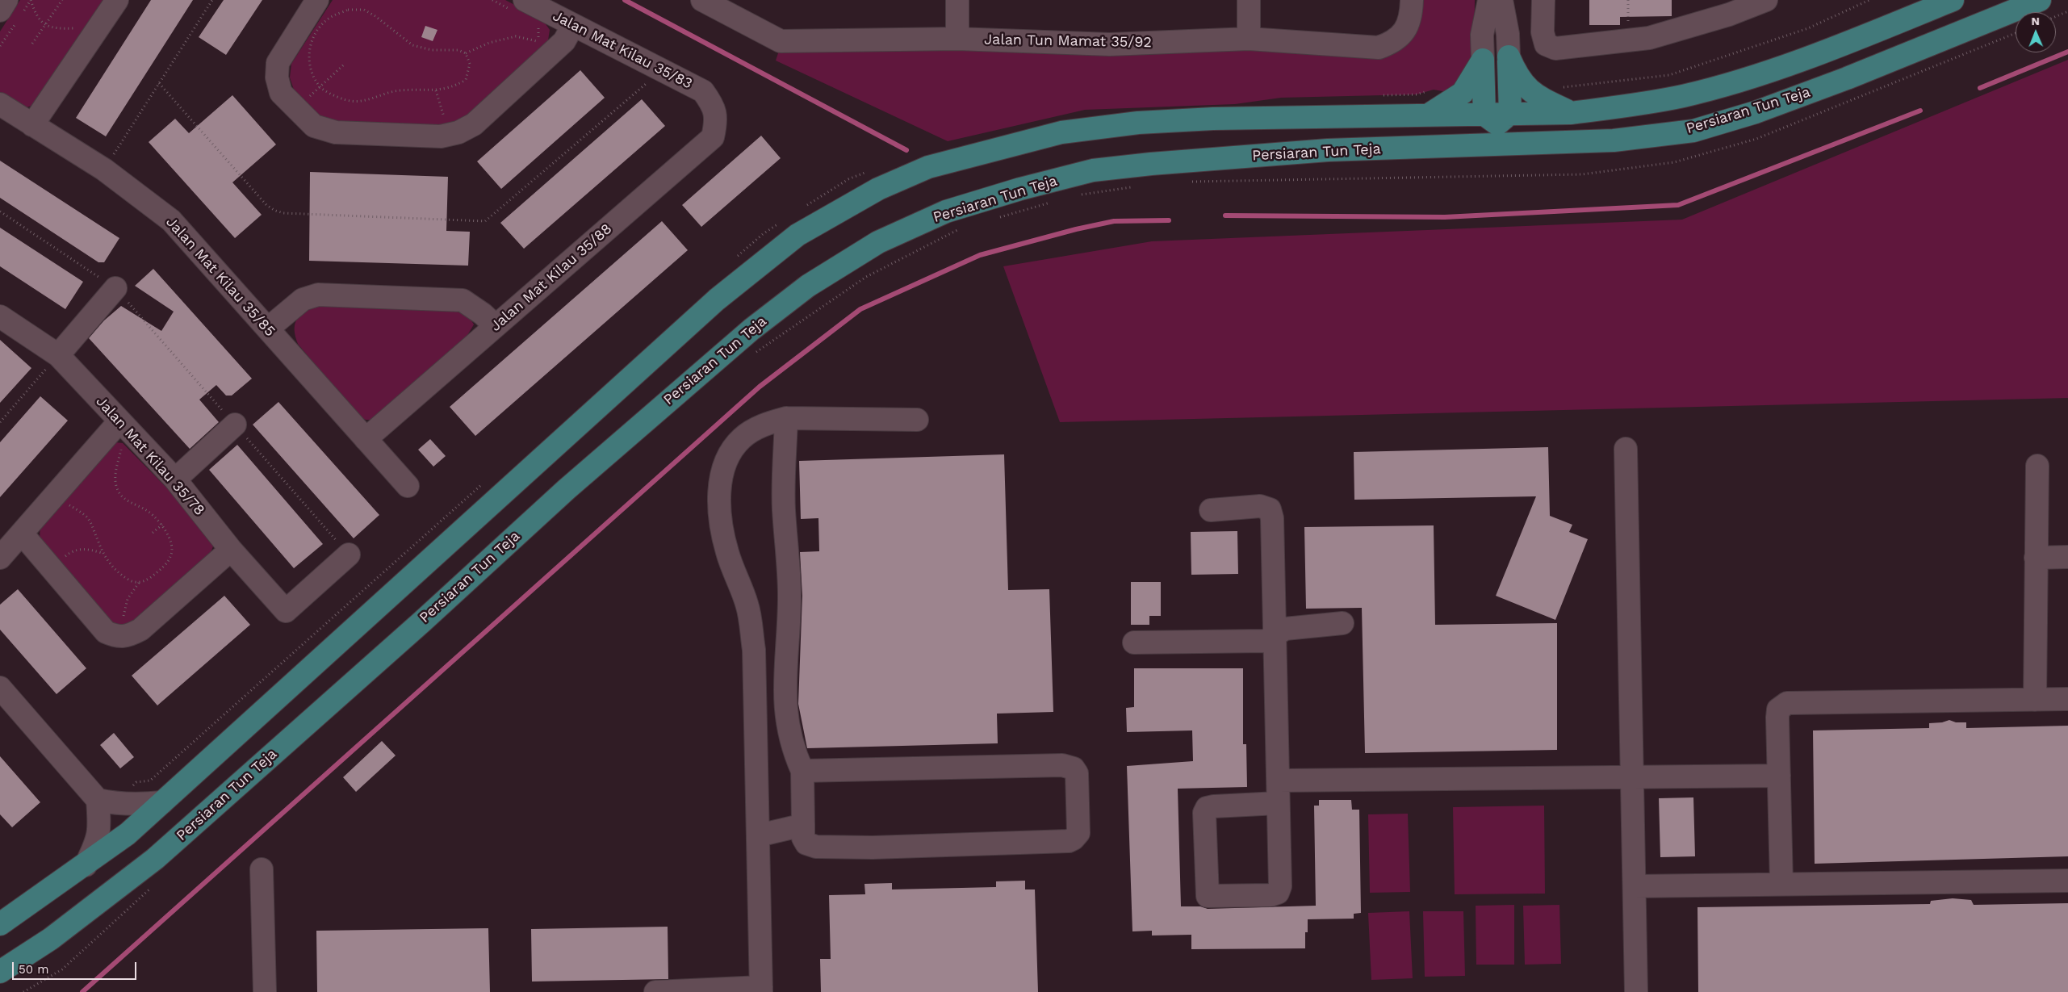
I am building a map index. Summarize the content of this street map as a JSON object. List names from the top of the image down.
{
  "streets": {
    "main road": ["Persiaran Tun Teja"],
    "street": [
      "Jalan Tun Mamat 35/92",
      "Jalan Mat Kilau 35/83",
      "Jalan Mat Kilau 35/85",
      "Jalan Mat Kilau 35/88",
      "Jalan Mat Kilau 35/78"
    ]
  },
  "crossings": [
    ["Jalan Mat Kilau 35/83", "Jalan Mat Kilau 35/88"],
    ["Jalan Mat Kilau 35/85", "Jalan Mat Kilau 35/88"]
  ],
  "scale_bar": "50 m",
  "north": "top"
}
